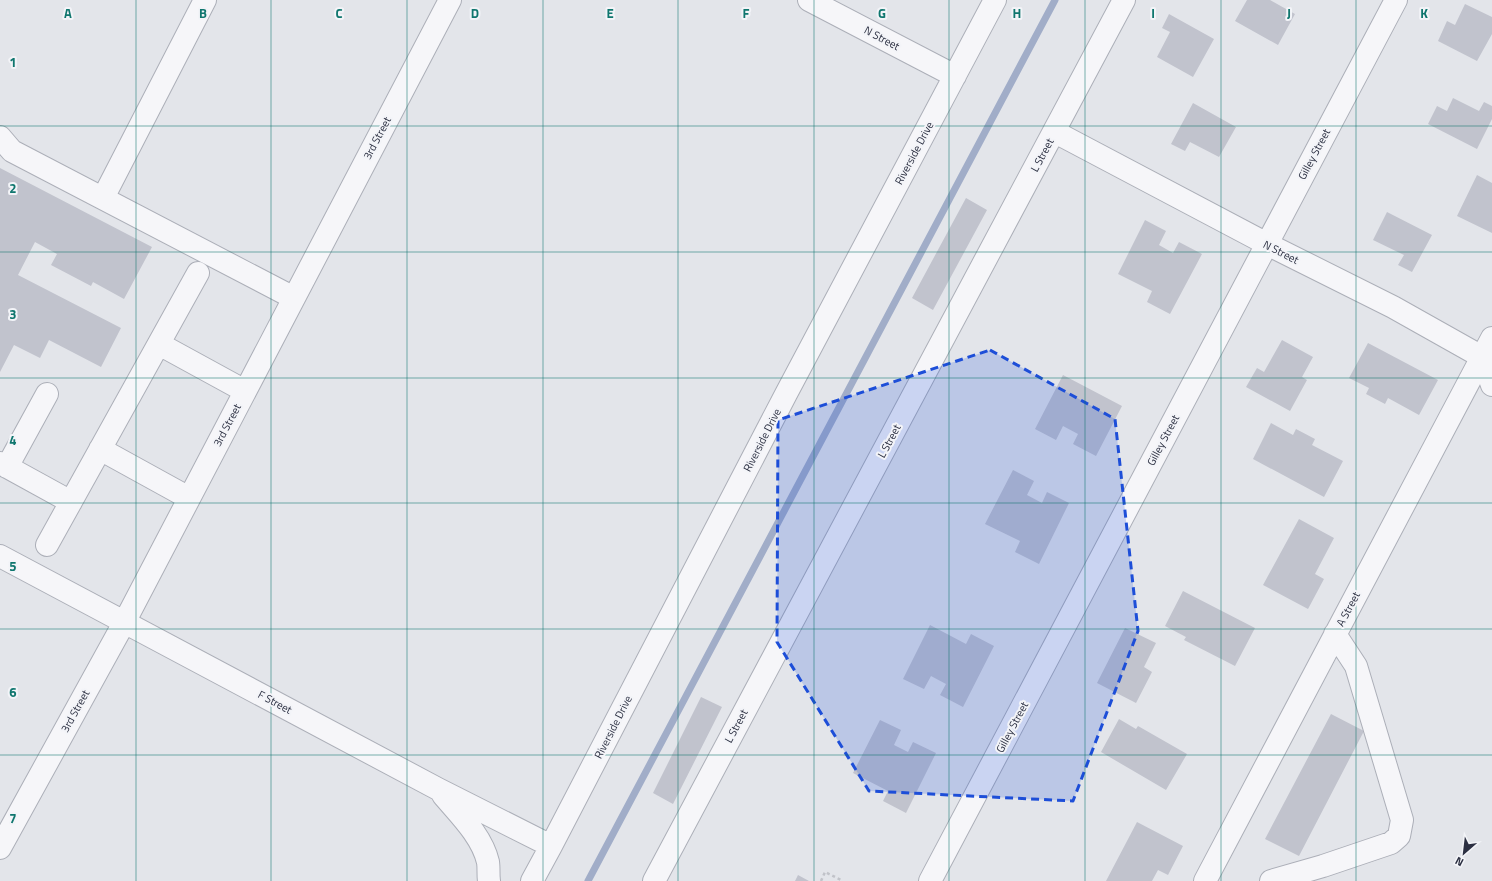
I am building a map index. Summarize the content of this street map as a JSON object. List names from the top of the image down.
{
  "streets": {
    "street": [
      "N Street",
      "3rd Street",
      "Riverside Drive",
      "Gilley Street",
      "L Street",
      "A Street",
      "F Street"
    ]
  },
  "crossings": [
    ["N Street", "Riverside Drive"],
    ["N Street", "Gilley Street"],
    ["N Street", "L Street"],
    ["N Street", "A Street"],
    ["3rd Street", "F Street"],
    ["Riverside Drive", "F Street"]
  ],
  "north": "bottom left",
  "grid": {
    "columns": [
      "A",
      "B",
      "C",
      "D",
      "E",
      "F",
      "G",
      "H",
      "I",
      "J",
      "K"
    ],
    "rows": [
      "1",
      "2",
      "3",
      "4",
      "5",
      "6",
      "7"
    ]
  }
}
